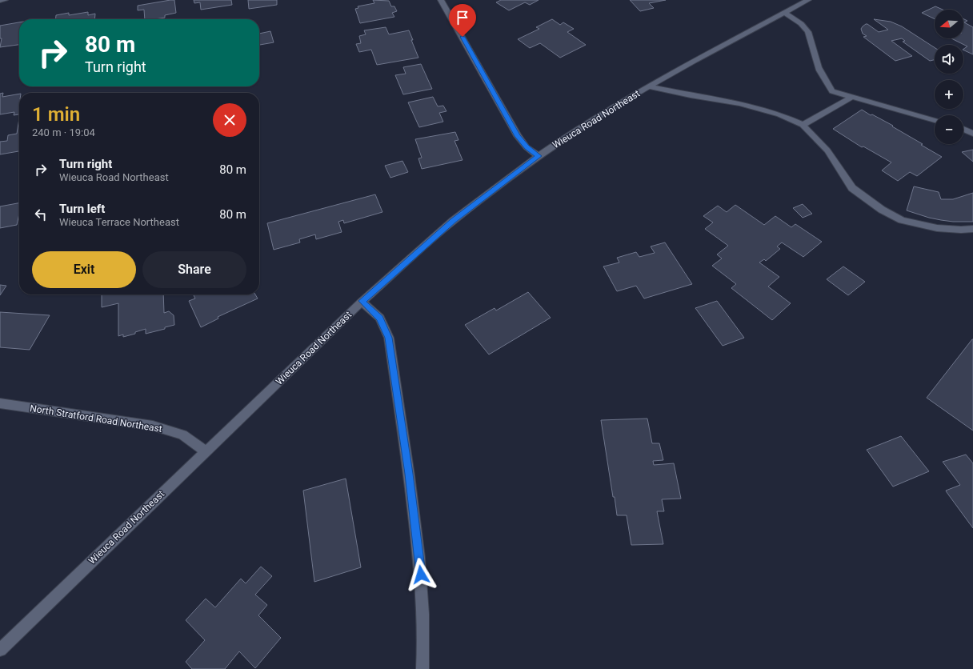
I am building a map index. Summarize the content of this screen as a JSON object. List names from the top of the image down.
{
  "streets": {
    "street": ["Wieuca Road Northeast", "North Stratford Road Northeast"]
  },
  "crossings": [
    ["Wieuca Road Northeast", "North Stratford Road Northeast"]
  ],
  "north": "left",
  "page": {
    "map_buttons": ["+", "−"],
    "turn": ["80 m", "Turn right"],
    "heading": ["1 min", "240 m · 19:04"],
    "list": [
      {
        "name": "Turn right",
        "note": "Wieuca Road Northeast",
        "value": "80 m"
      },
      {
        "name": "Turn left",
        "note": "Wieuca Terrace Northeast",
        "value": "80 m"
      }
    ],
    "buttons": ["Exit", "Share"]
  }
}
